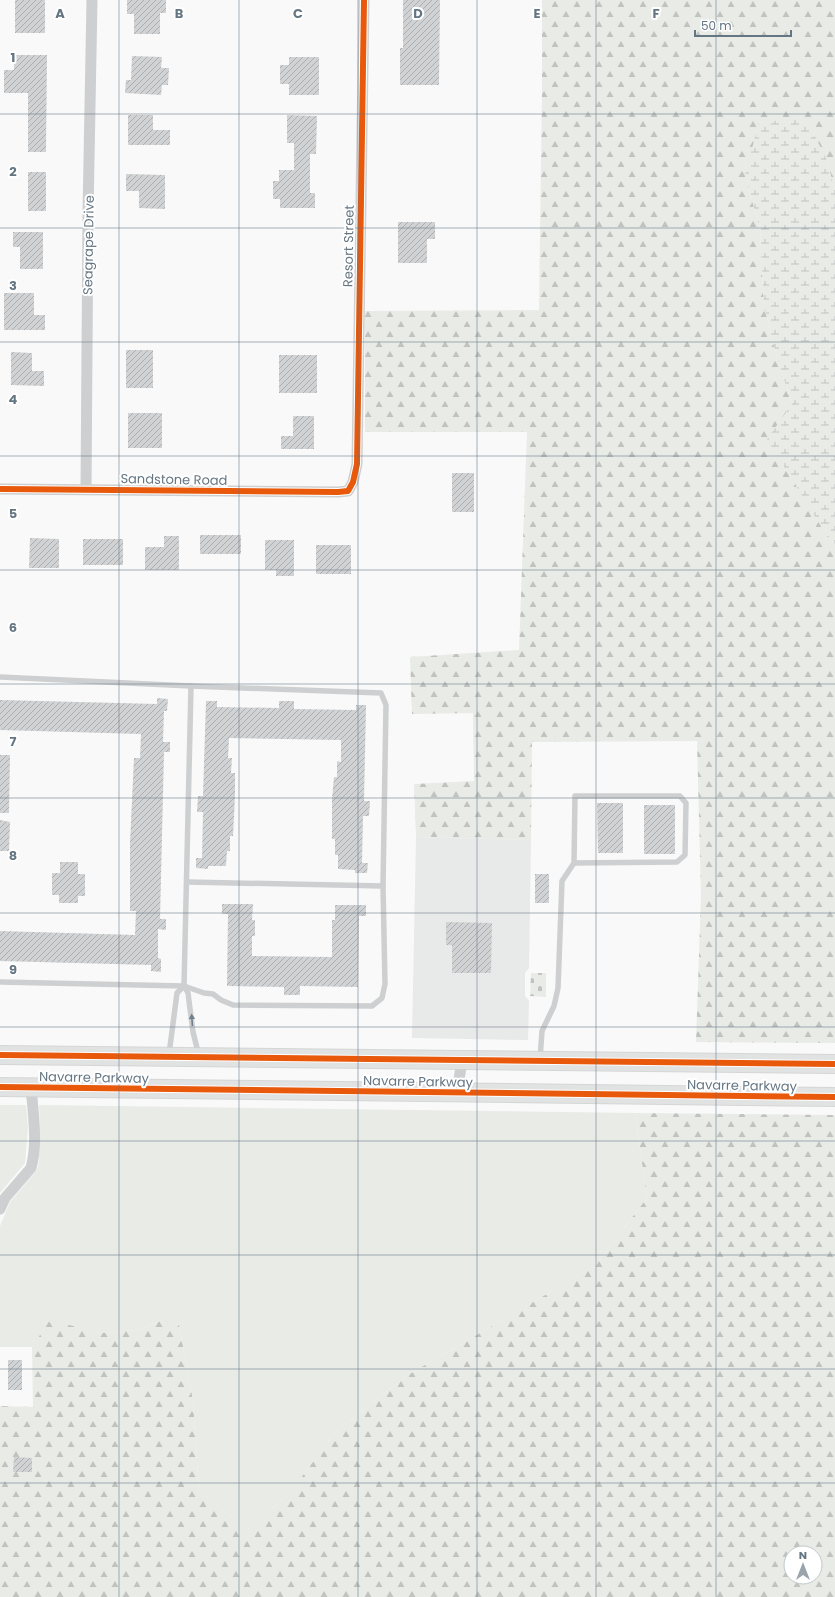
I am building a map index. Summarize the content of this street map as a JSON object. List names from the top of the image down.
{
  "streets": {
    "highway": ["Navarre Parkway"],
    "street": ["Seagrape Drive", "Resort Street", "Sandstone Road"]
  },
  "crossings": [
    ["Seagrape Drive", "Sandstone Road"],
    ["Resort Street", "Sandstone Road"]
  ],
  "scale_bar": "50 m",
  "north": "top",
  "grid": {
    "columns": [
      "A",
      "B",
      "C",
      "D",
      "E",
      "F"
    ],
    "rows": [
      "1",
      "2",
      "3",
      "4",
      "5",
      "6",
      "7",
      "8",
      "9"
    ]
  }
}
